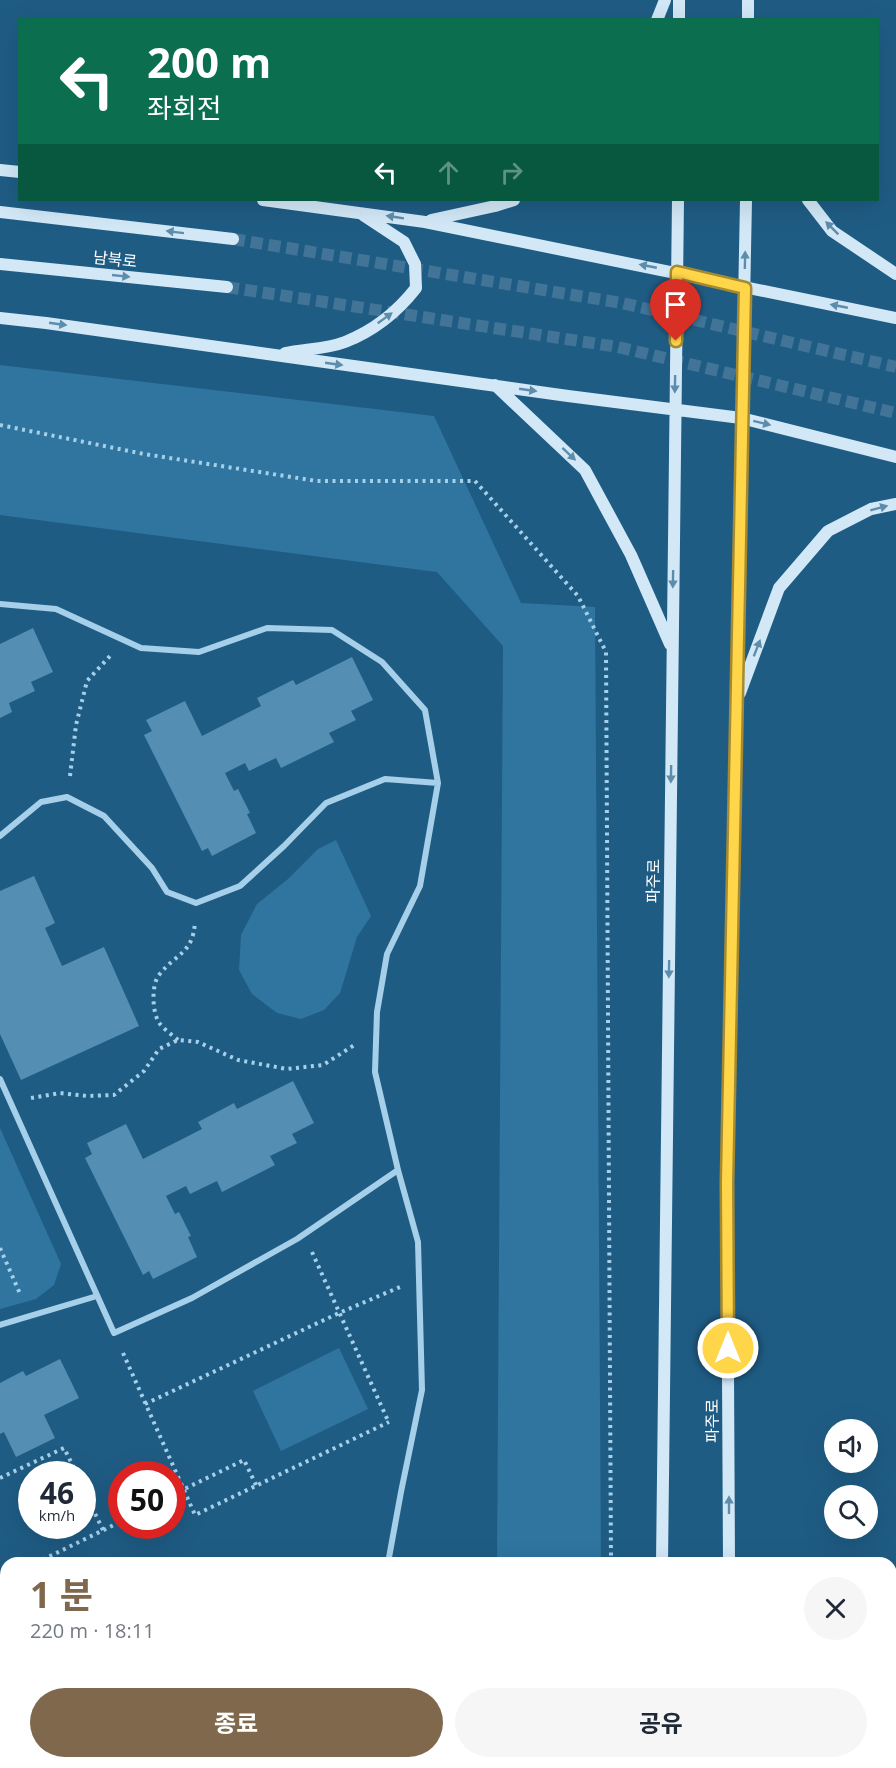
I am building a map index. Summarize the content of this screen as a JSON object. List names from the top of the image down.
{
  "streets": {
    "main road": ["남북로", "파주로"]
  },
  "page": {
    "turn": ["200 m", "좌회전"],
    "speed": "46 km/h",
    "limit": "50",
    "heading": ["1 분", "220 m · 18:11"],
    "buttons": ["종료", "공유"]
  }
}
